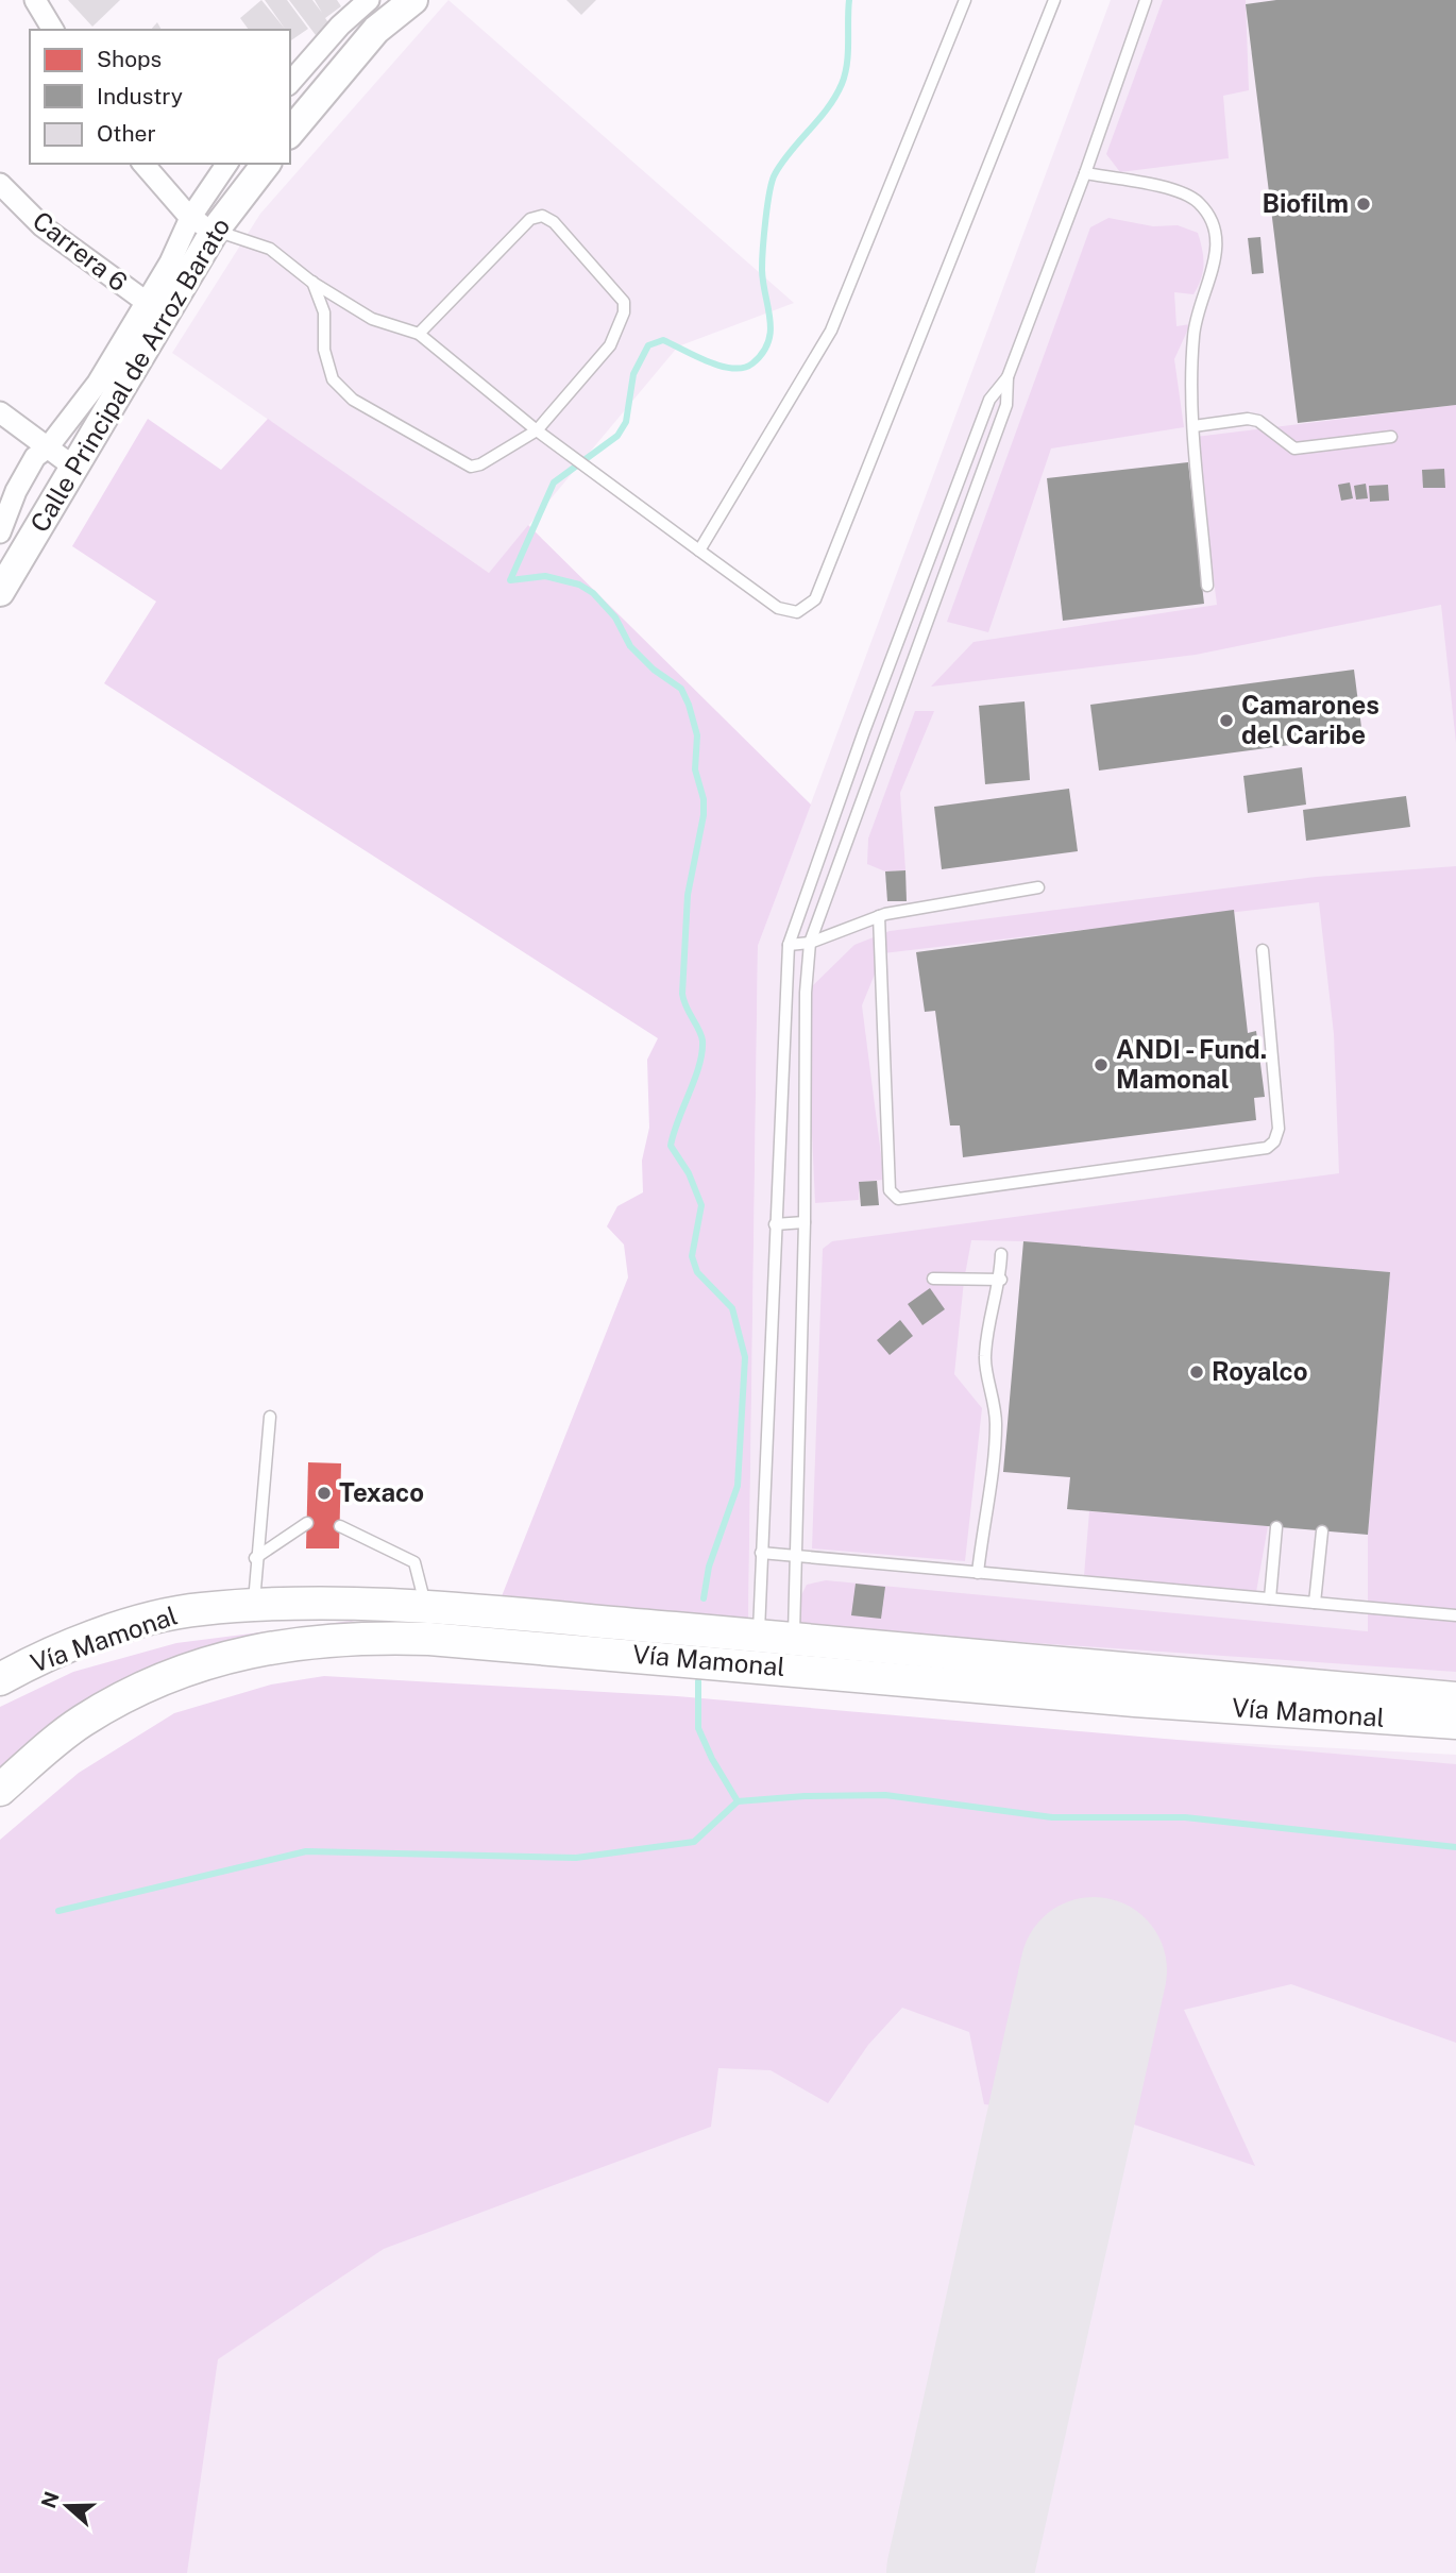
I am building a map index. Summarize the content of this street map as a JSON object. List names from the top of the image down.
{
  "streets": {
    "main road": ["Vía Mamonal"],
    "street": ["Carrera 6", "Calle Principal de Arroz Barato"]
  },
  "crossings": [
    ["Carrera 6", "Calle Principal de Arroz Barato"]
  ],
  "places": [
    "Biofilm",
    "Camarones del Caribe",
    "ANDI - Fund. Mamonal",
    "Royalco",
    "Texaco"
  ],
  "legend": ["Shops", "Industry", "Other"],
  "north": "left"
}
